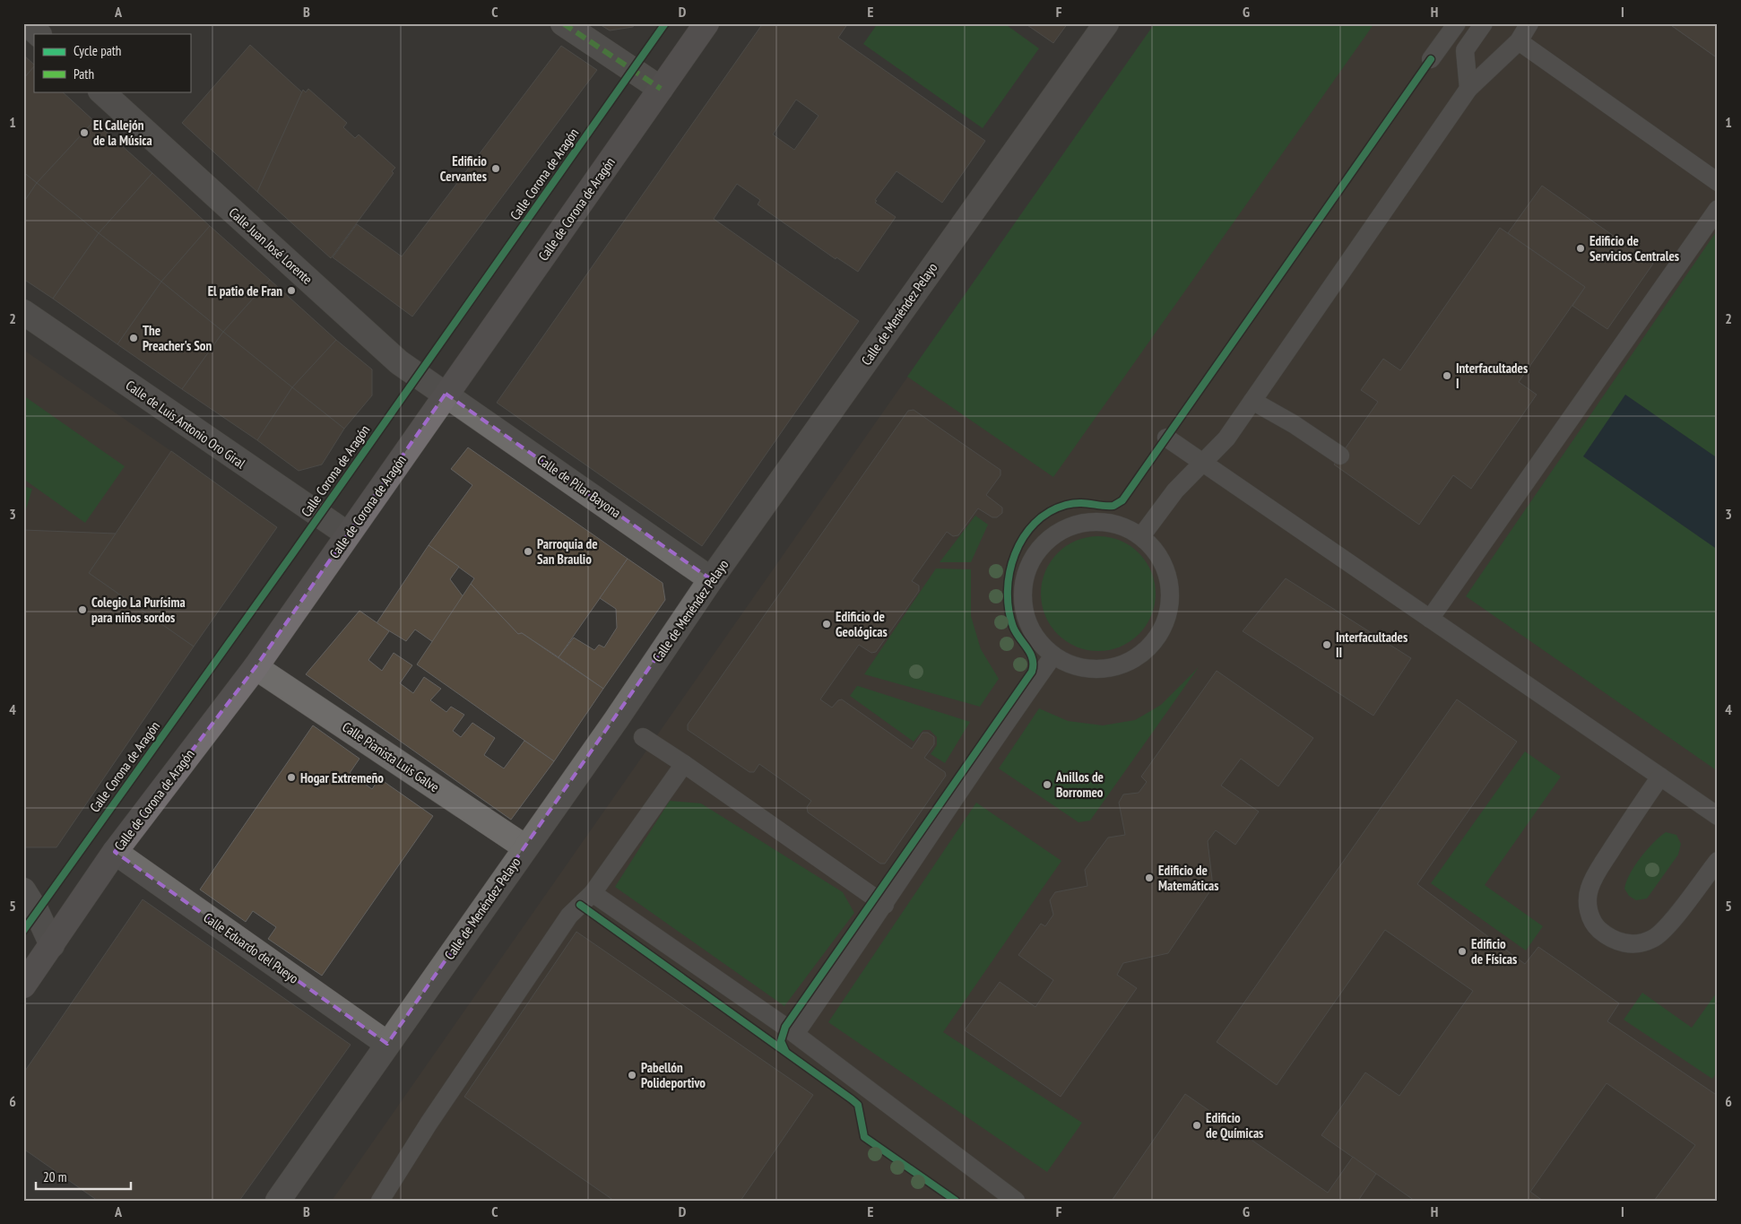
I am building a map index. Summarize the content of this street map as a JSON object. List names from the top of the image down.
{
  "streets": {
    "main road": ["Calle de Corona de Aragón"],
    "street": [
      "Calle Juan José Lorente",
      "Calle de Menéndez Pelayo",
      "Calle de Luis Antonio Oro Giral",
      "Calle de Pilar Bayona",
      "Calle Pianista Luis Galve",
      "Calle Eduardo del Pueyo"
    ],
    "cycle path": ["Calle Corona de Aragón"]
  },
  "crossings": [
    ["Calle de Corona de Aragón", "Calle Juan José Lorente"],
    ["Calle de Corona de Aragón", "Calle de Luis Antonio Oro Giral"],
    ["Calle de Corona de Aragón", "Calle de Pilar Bayona"],
    ["Calle de Corona de Aragón", "Calle Pianista Luis Galve"],
    ["Calle de Corona de Aragón", "Calle Eduardo del Pueyo"],
    ["Calle Juan José Lorente", "Calle de Pilar Bayona"],
    ["Calle de Menéndez Pelayo", "Calle de Pilar Bayona"],
    ["Calle de Menéndez Pelayo", "Calle Pianista Luis Galve"],
    ["Calle de Menéndez Pelayo", "Calle Eduardo del Pueyo"]
  ],
  "places": [
    "El Callejón de la Música",
    "Edificio Cervantes",
    "Edificio de Servicios Centrales",
    "El patio de Fran",
    "The Preacher's Son",
    "Interfacultades I",
    "Parroquia de San Braulio",
    "Colegio La Purísima para niños sordos",
    "Edificio de Geológicas",
    "Interfacultades II",
    "Hogar Extremeño",
    "Anillos de Borromeo",
    "Edificio de Matemáticas",
    "Edificio de Físicas",
    "Pabellón Polideportivo",
    "Edificio de Químicas"
  ],
  "legend": ["Cycle path", "Path"],
  "scale_bar": "20 m",
  "grid": {
    "columns": [
      "A",
      "B",
      "C",
      "D",
      "E",
      "F",
      "G",
      "H",
      "I"
    ],
    "rows": [
      "1",
      "2",
      "3",
      "4",
      "5",
      "6"
    ]
  }
}
